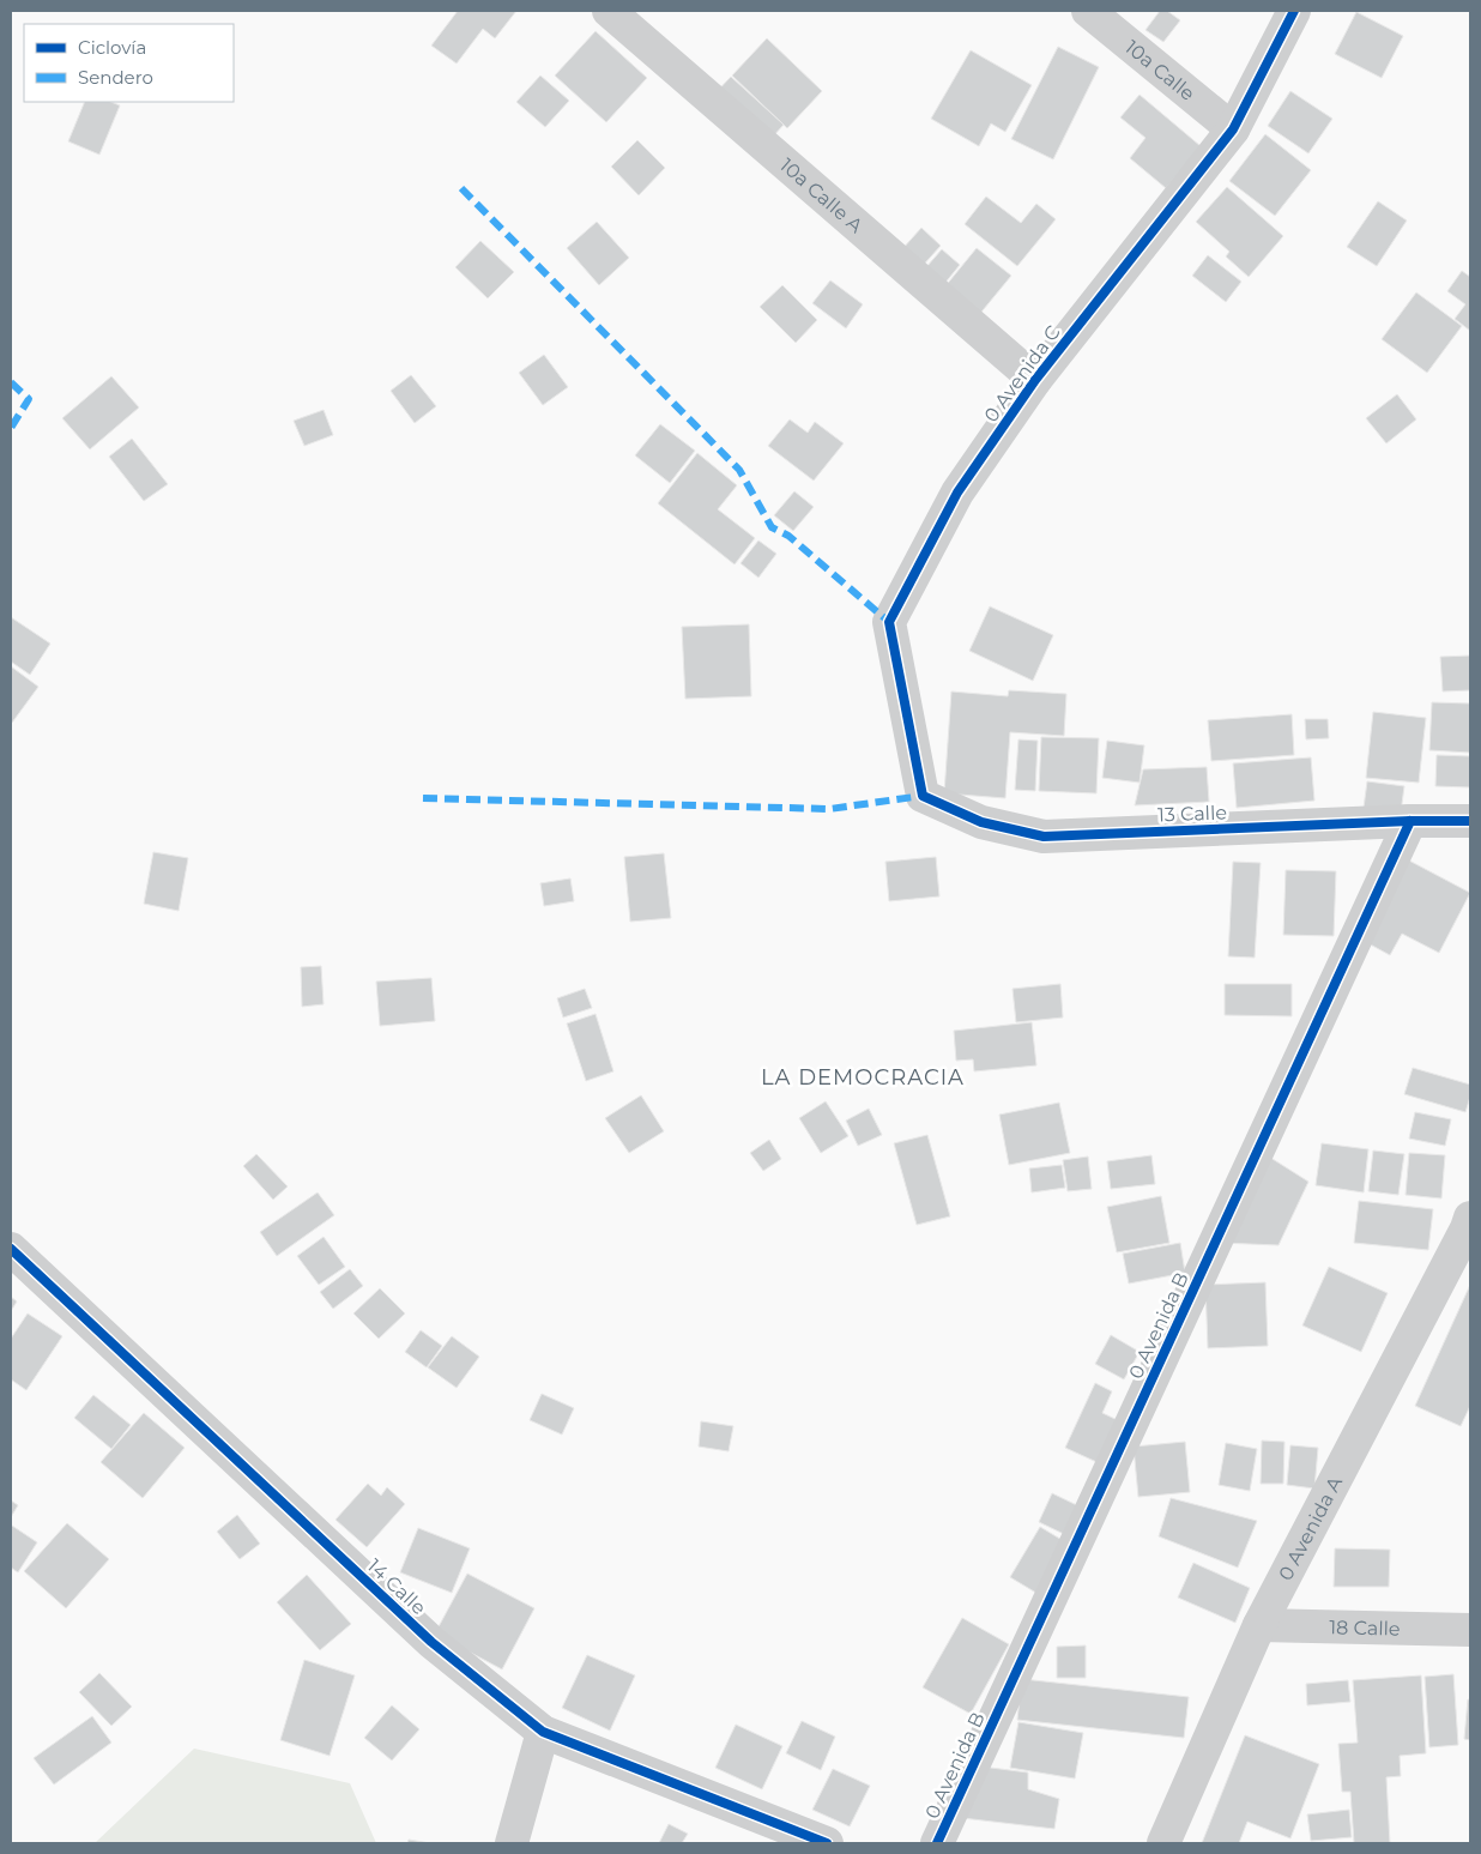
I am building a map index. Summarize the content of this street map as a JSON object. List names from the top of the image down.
{
  "streets": {
    "street": [
      "10a Calle",
      "10a Calle A",
      "0 Avenida C",
      "13 Calle",
      "0 Avenida B",
      "0 Avenida A",
      "14 Calle",
      "18 Calle"
    ]
  },
  "crossings": [
    ["10a Calle", "0 Avenida C"],
    ["10a Calle A", "0 Avenida C"],
    ["0 Avenida C", "13 Calle"],
    ["13 Calle", "0 Avenida B"],
    ["0 Avenida A", "18 Calle"]
  ],
  "districts": ["LA DEMOCRACIA"],
  "legend": ["Ciclovía", "Sendero"]
}
